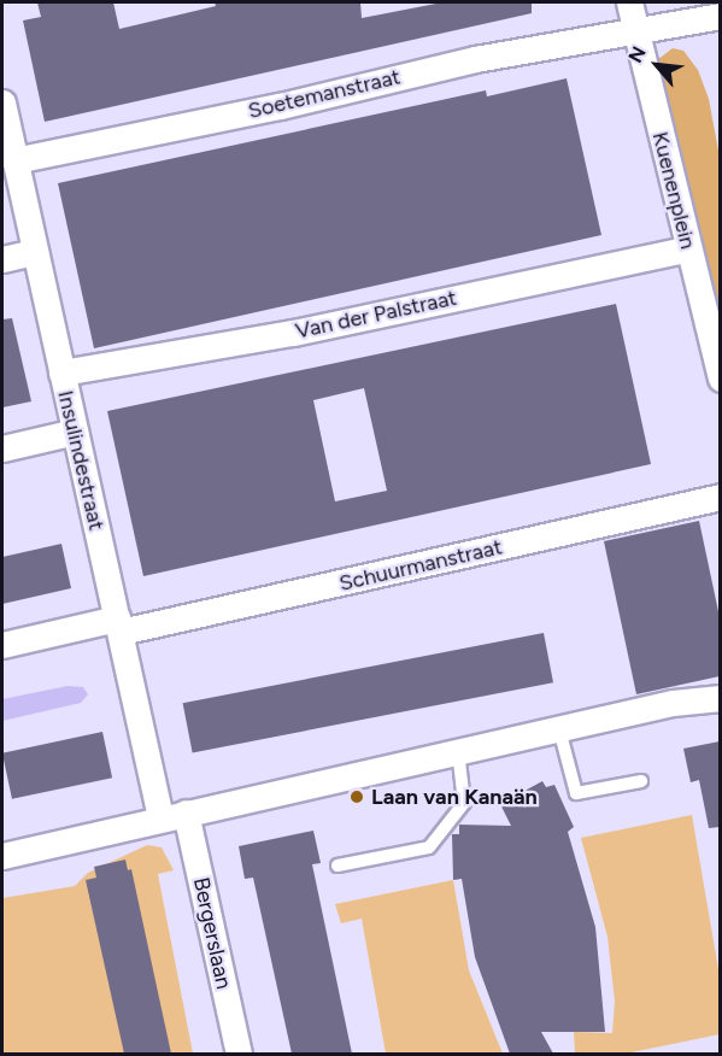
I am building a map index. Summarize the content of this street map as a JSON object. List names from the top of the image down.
{
  "streets": {
    "street": [
      "Soetemanstraat",
      "Kuenenplein",
      "Van der Palstraat",
      "Insulindestraat",
      "Schuurmanstraat",
      "Bergerslaan"
    ]
  },
  "crossings": [
    ["Soetemanstraat", "Kuenenplein"],
    ["Soetemanstraat", "Insulindestraat"],
    ["Kuenenplein", "Van der Palstraat"],
    ["Van der Palstraat", "Insulindestraat"],
    ["Insulindestraat", "Schuurmanstraat"]
  ],
  "places": ["Laan van Kanaän"],
  "north": "top left"
}
